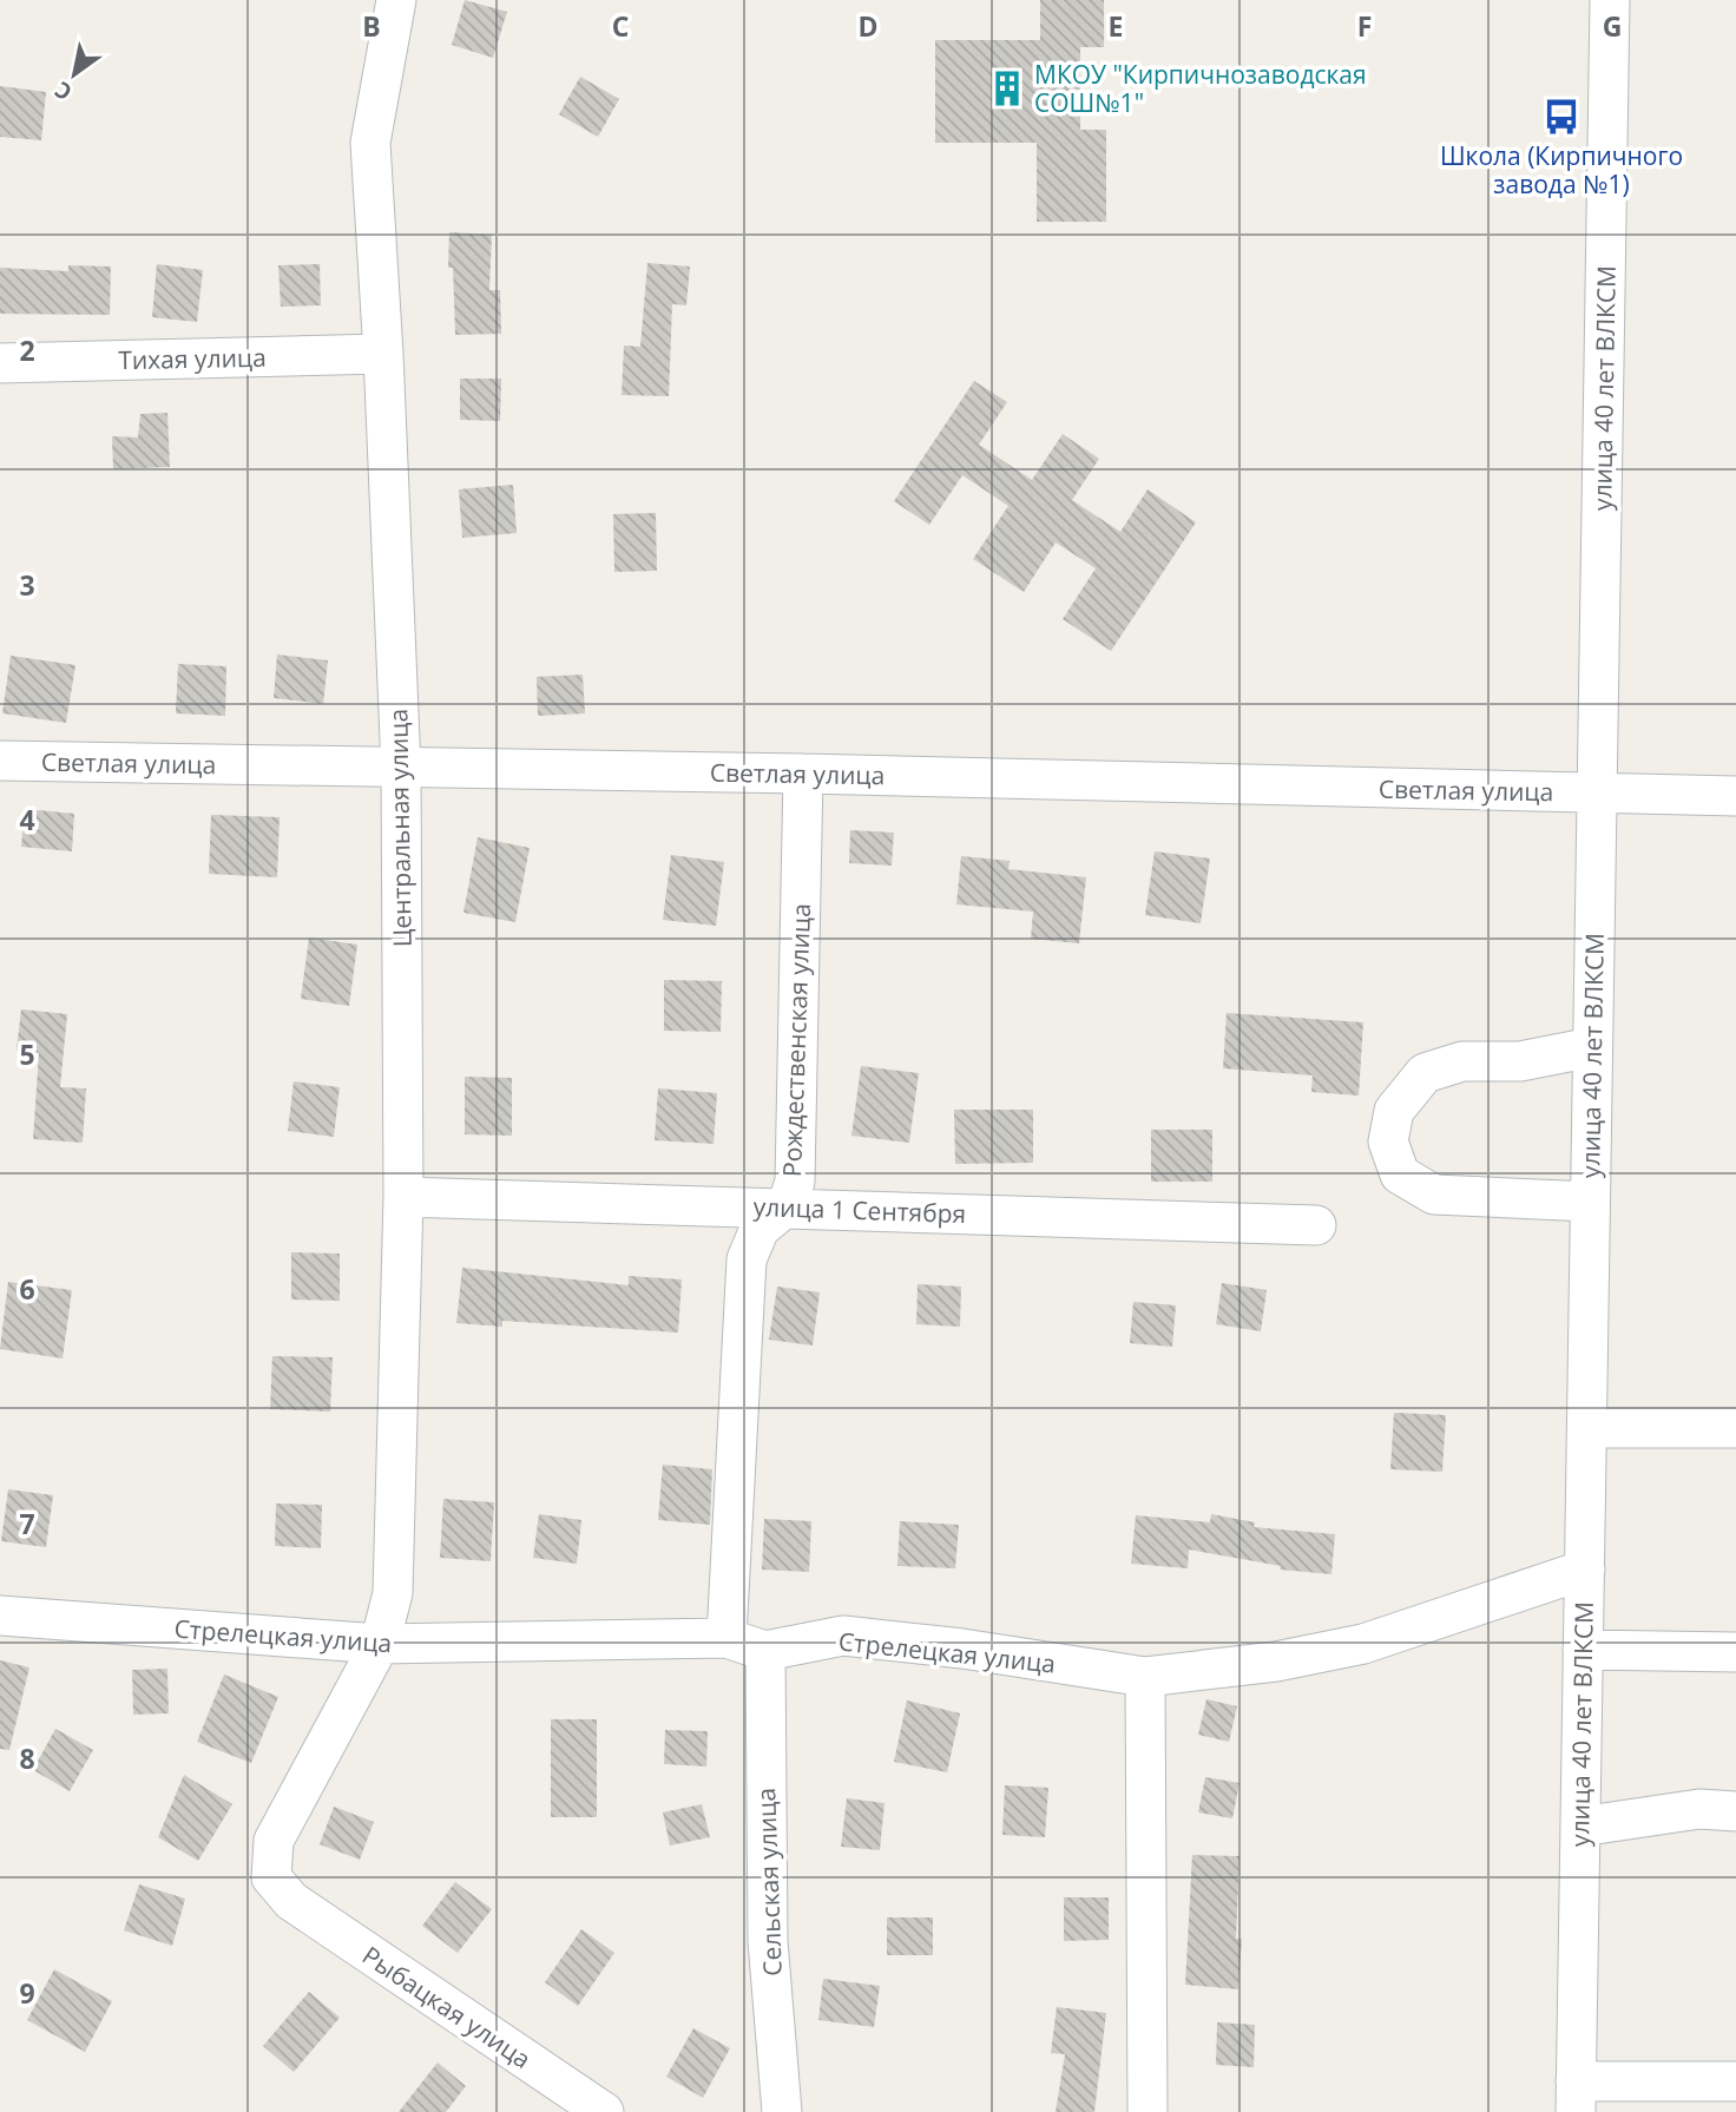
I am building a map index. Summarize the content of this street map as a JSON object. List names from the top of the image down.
{
  "streets": {
    "street": [
      "Тихая улица",
      "улица 40 лет ВЛКСМ",
      "Светлая улица",
      "Центральная улица",
      "Рождественская улица",
      "улица 1 Сентября",
      "Стрелецкая улица",
      "Сельская улица",
      "Рыбацкая улица"
    ]
  },
  "crossings": [
    ["Тихая улица", "Центральная улица"],
    ["улица 40 лет ВЛКСМ", "Светлая улица"],
    ["улица 40 лет ВЛКСМ", "Стрелецкая улица"],
    ["Светлая улица", "Центральная улица"],
    ["Светлая улица", "Рождественская улица"],
    ["Центральная улица", "улица 1 Сентября"],
    ["Центральная улица", "Стрелецкая улица"],
    ["Центральная улица", "Рыбацкая улица"],
    ["Рождественская улица", "улица 1 Сентября"],
    ["Рождественская улица", "Стрелецкая улица"],
    ["Стрелецкая улица", "Сельская улица"]
  ],
  "places": {
    "building": ["МКОУ \"Кирпичнозаводская СОШ№1\""],
    "bus stop": ["Школа (Кирпичного завода №1)"]
  },
  "north": "bottom left",
  "grid": {
    "columns": [
      "B",
      "C",
      "D",
      "E",
      "F",
      "G"
    ],
    "rows": [
      "2",
      "3",
      "4",
      "5",
      "6",
      "7",
      "8",
      "9"
    ]
  }
}
